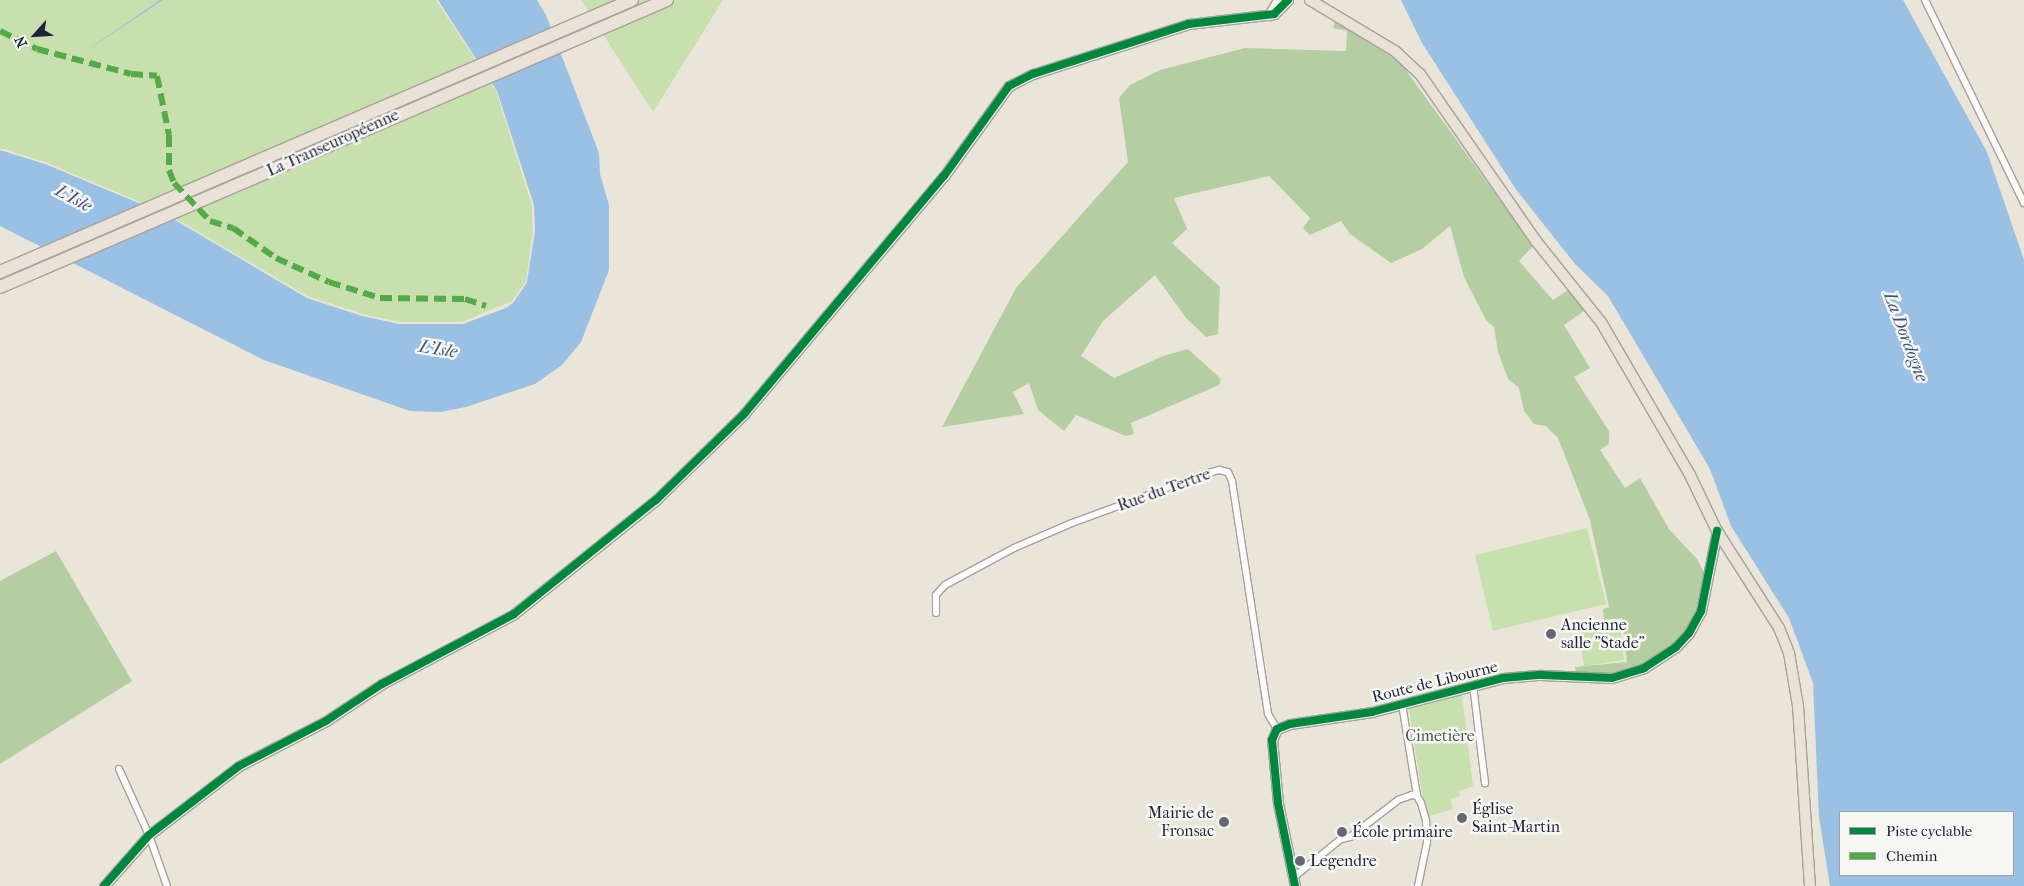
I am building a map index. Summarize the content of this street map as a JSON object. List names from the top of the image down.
{
  "streets": {
    "highway": ["La Transeuropéenne"],
    "street": ["Rue du Tertre", "Route de Libourne"]
  },
  "crossings": [
    ["Rue du Tertre", "Route de Libourne"]
  ],
  "water": ["L'Isle", "La Dordogne"],
  "parks": ["Cimetière"],
  "places": [
    "Ancienne salle \"Stade\"",
    "Église Saint-Martin",
    "Mairie de Fronsac",
    "École primaire",
    "Legendre"
  ],
  "legend": ["Piste cyclable", "Chemin"],
  "north": "bottom left"
}
